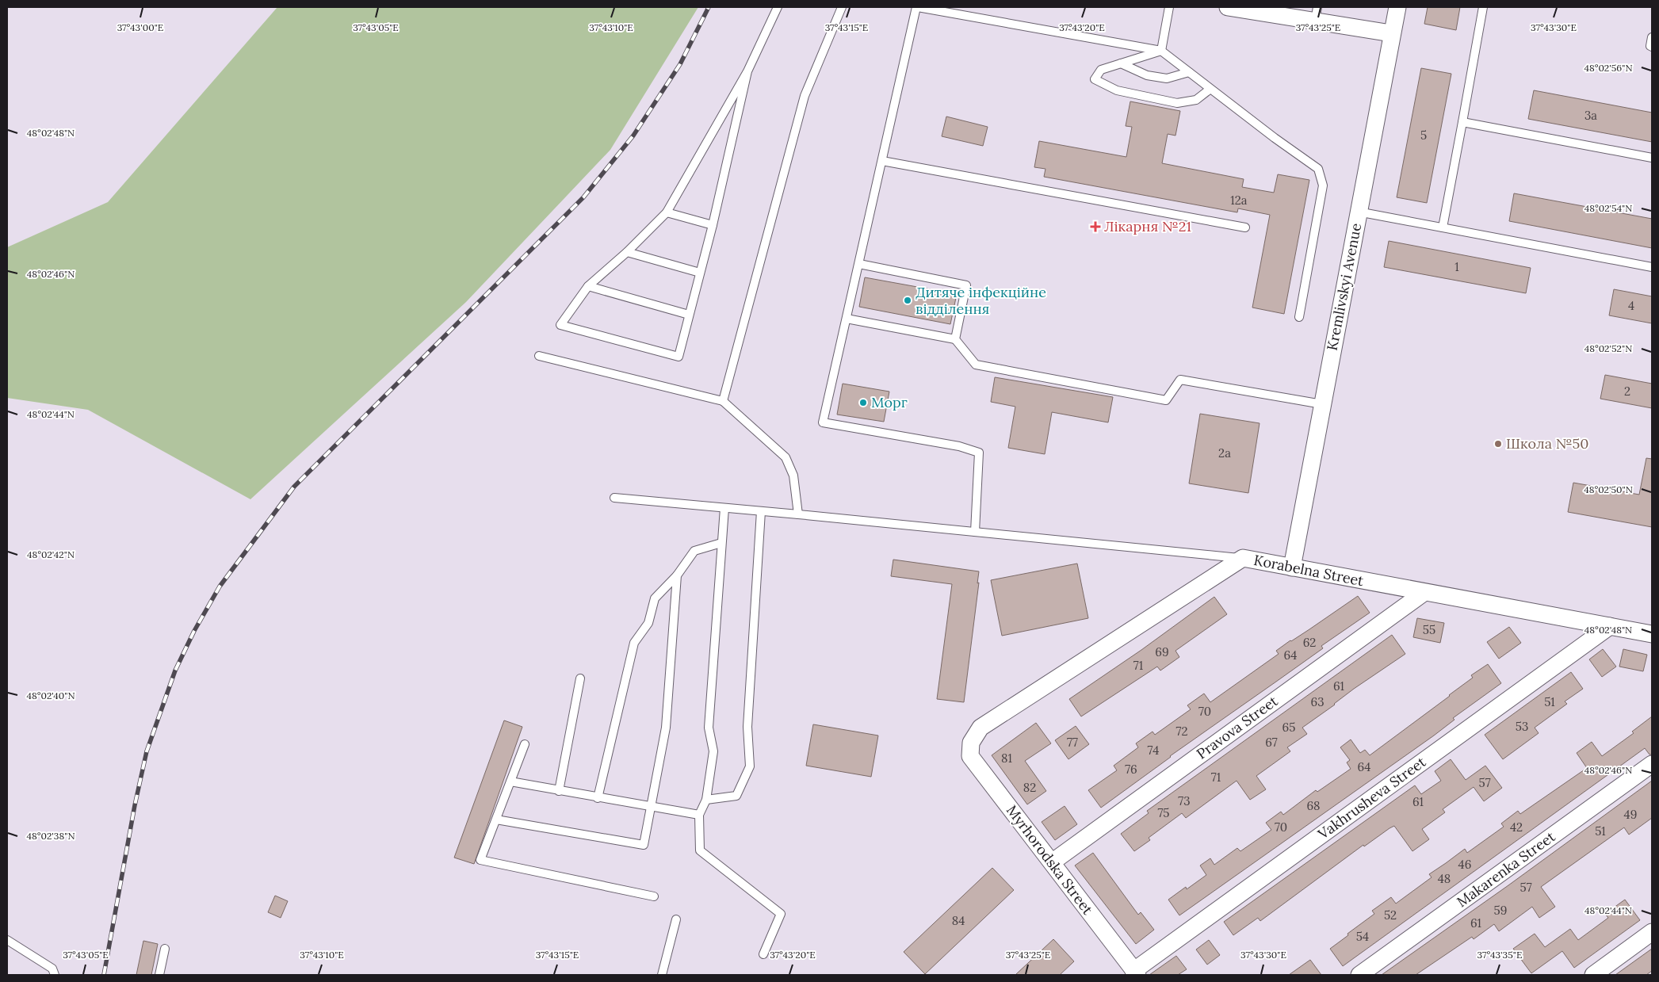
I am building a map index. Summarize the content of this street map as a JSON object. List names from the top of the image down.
{
  "streets": {
    "street": [
      "Kremlivskyi Avenue",
      "Korabelna Street",
      "Pravova Street",
      "Vakhrusheva Street",
      "Myrhorodska Street",
      "Makarenka Street"
    ]
  },
  "crossings": [
    ["Kremlivskyi Avenue", "Korabelna Street"],
    ["Korabelna Street", "Pravova Street"],
    ["Korabelna Street", "Vakhrusheva Street"],
    ["Korabelna Street", "Myrhorodska Street"],
    ["Pravova Street", "Myrhorodska Street"],
    ["Vakhrusheva Street", "Myrhorodska Street"]
  ],
  "places": {
    "health": ["Лікарня №21"],
    "other": ["Дитяче інфекційне відділення", "Морг", "Школа №50"]
  },
  "house_numbers": [
    "3а",
    "5",
    "12а",
    "1",
    "4",
    "2",
    "2а",
    "55",
    "62",
    "69",
    "64",
    "71",
    "61",
    "63",
    "51",
    "70",
    "53",
    "65",
    "72",
    "77",
    "67",
    "74",
    "81",
    "64",
    "76",
    "71",
    "57",
    "82",
    "73",
    "61",
    "68",
    "75",
    "49",
    "70",
    "42",
    "51",
    "46",
    "48",
    "57",
    "59",
    "52",
    "84",
    "61",
    "54"
  ],
  "coordinates": [
    "37°43'00\"E",
    "37°43'05\"E",
    "37°43'10\"E",
    "37°43'15\"E",
    "37°43'20\"E",
    "37°43'25\"E",
    "37°43'30\"E",
    "48°02'56\"N",
    "48°02'48\"N",
    "48°02'54\"N",
    "48°02'46\"N",
    "48°02'52\"N",
    "48°02'44\"N",
    "48°02'50\"N",
    "48°02'42\"N",
    "48°02'40\"N",
    "48°02'38\"N",
    "37°43'35\"E"
  ]
}
